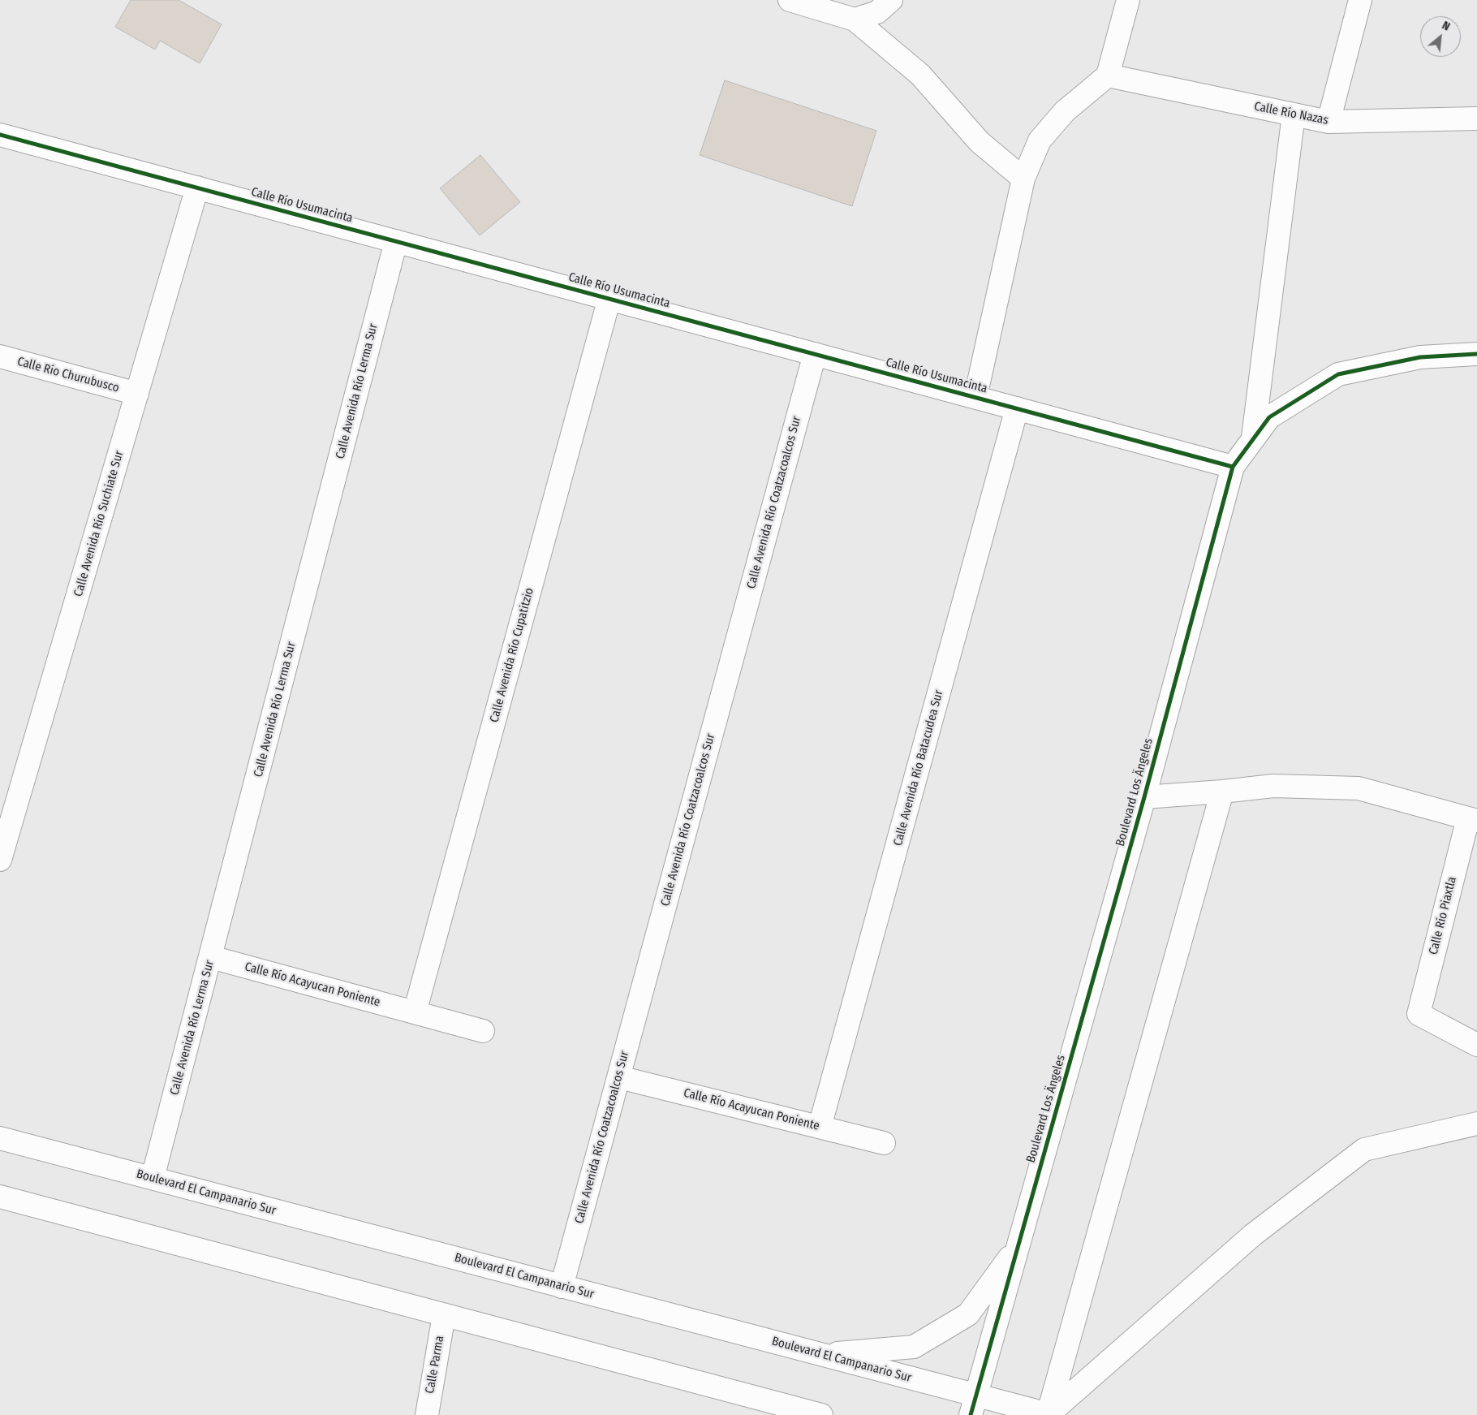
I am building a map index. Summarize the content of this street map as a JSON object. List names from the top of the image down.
{
  "streets": {
    "street": [
      "Calle Río Nazas",
      "Calle Río Usumacinta",
      "Calle Río Churubusco",
      "Calle Avenida Río Lerma Sur",
      "Calle Avenida Río Coatzacoalcos Sur",
      "Calle Avenida Río Suchiate Sur",
      "Calle Avenida Río Cupatitzio",
      "Calle Avenida Río Batacudea Sur",
      "Boulevard Los Ängeles",
      "Calle Río Piaxtla",
      "Calle Río Acayucan Poniente",
      "Boulevard El Campanario Sur",
      "Calle Parma"
    ]
  },
  "crossings": [
    ["Calle Río Usumacinta", "Calle Avenida Río Lerma Sur"],
    ["Calle Río Usumacinta", "Calle Avenida Río Coatzacoalcos Sur"],
    ["Calle Río Usumacinta", "Calle Avenida Río Suchiate Sur"],
    ["Calle Río Usumacinta", "Calle Avenida Río Cupatitzio"],
    ["Calle Río Usumacinta", "Calle Avenida Río Batacudea Sur"],
    ["Calle Río Usumacinta", "Boulevard Los Ängeles"],
    ["Calle Río Churubusco", "Calle Avenida Río Suchiate Sur"],
    ["Calle Avenida Río Lerma Sur", "Calle Río Acayucan Poniente"],
    ["Calle Avenida Río Lerma Sur", "Boulevard El Campanario Sur"],
    ["Calle Avenida Río Coatzacoalcos Sur", "Calle Río Acayucan Poniente"],
    ["Calle Avenida Río Coatzacoalcos Sur", "Boulevard El Campanario Sur"],
    ["Calle Avenida Río Cupatitzio", "Calle Río Acayucan Poniente"],
    ["Calle Avenida Río Batacudea Sur", "Calle Río Acayucan Poniente"],
    ["Boulevard Los Ängeles", "Calle Río Piaxtla"],
    ["Boulevard Los Ängeles", "Boulevard El Campanario Sur"]
  ],
  "north": "top right"
}
